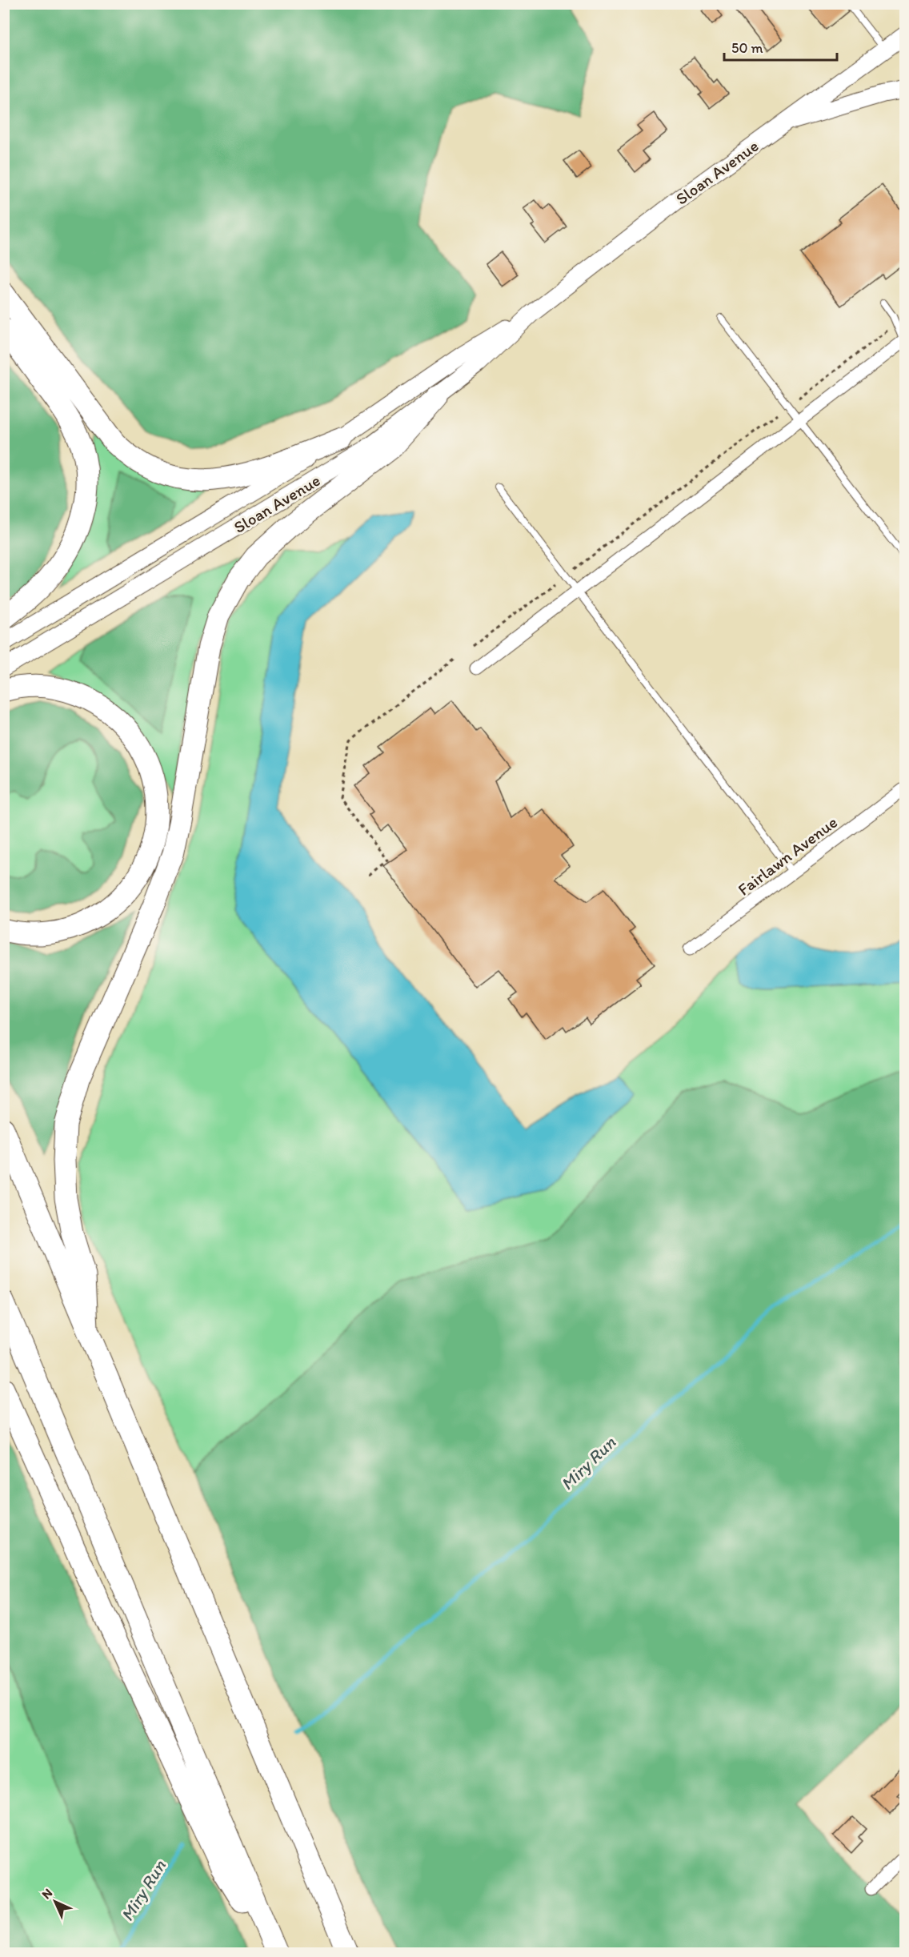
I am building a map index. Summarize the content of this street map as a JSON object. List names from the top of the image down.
{
  "streets": {
    "main road": ["Sloan Avenue"],
    "street": ["Fairlawn Avenue"]
  },
  "water": ["Miry Run"],
  "scale_bar": "50 m",
  "north": "top left"
}
